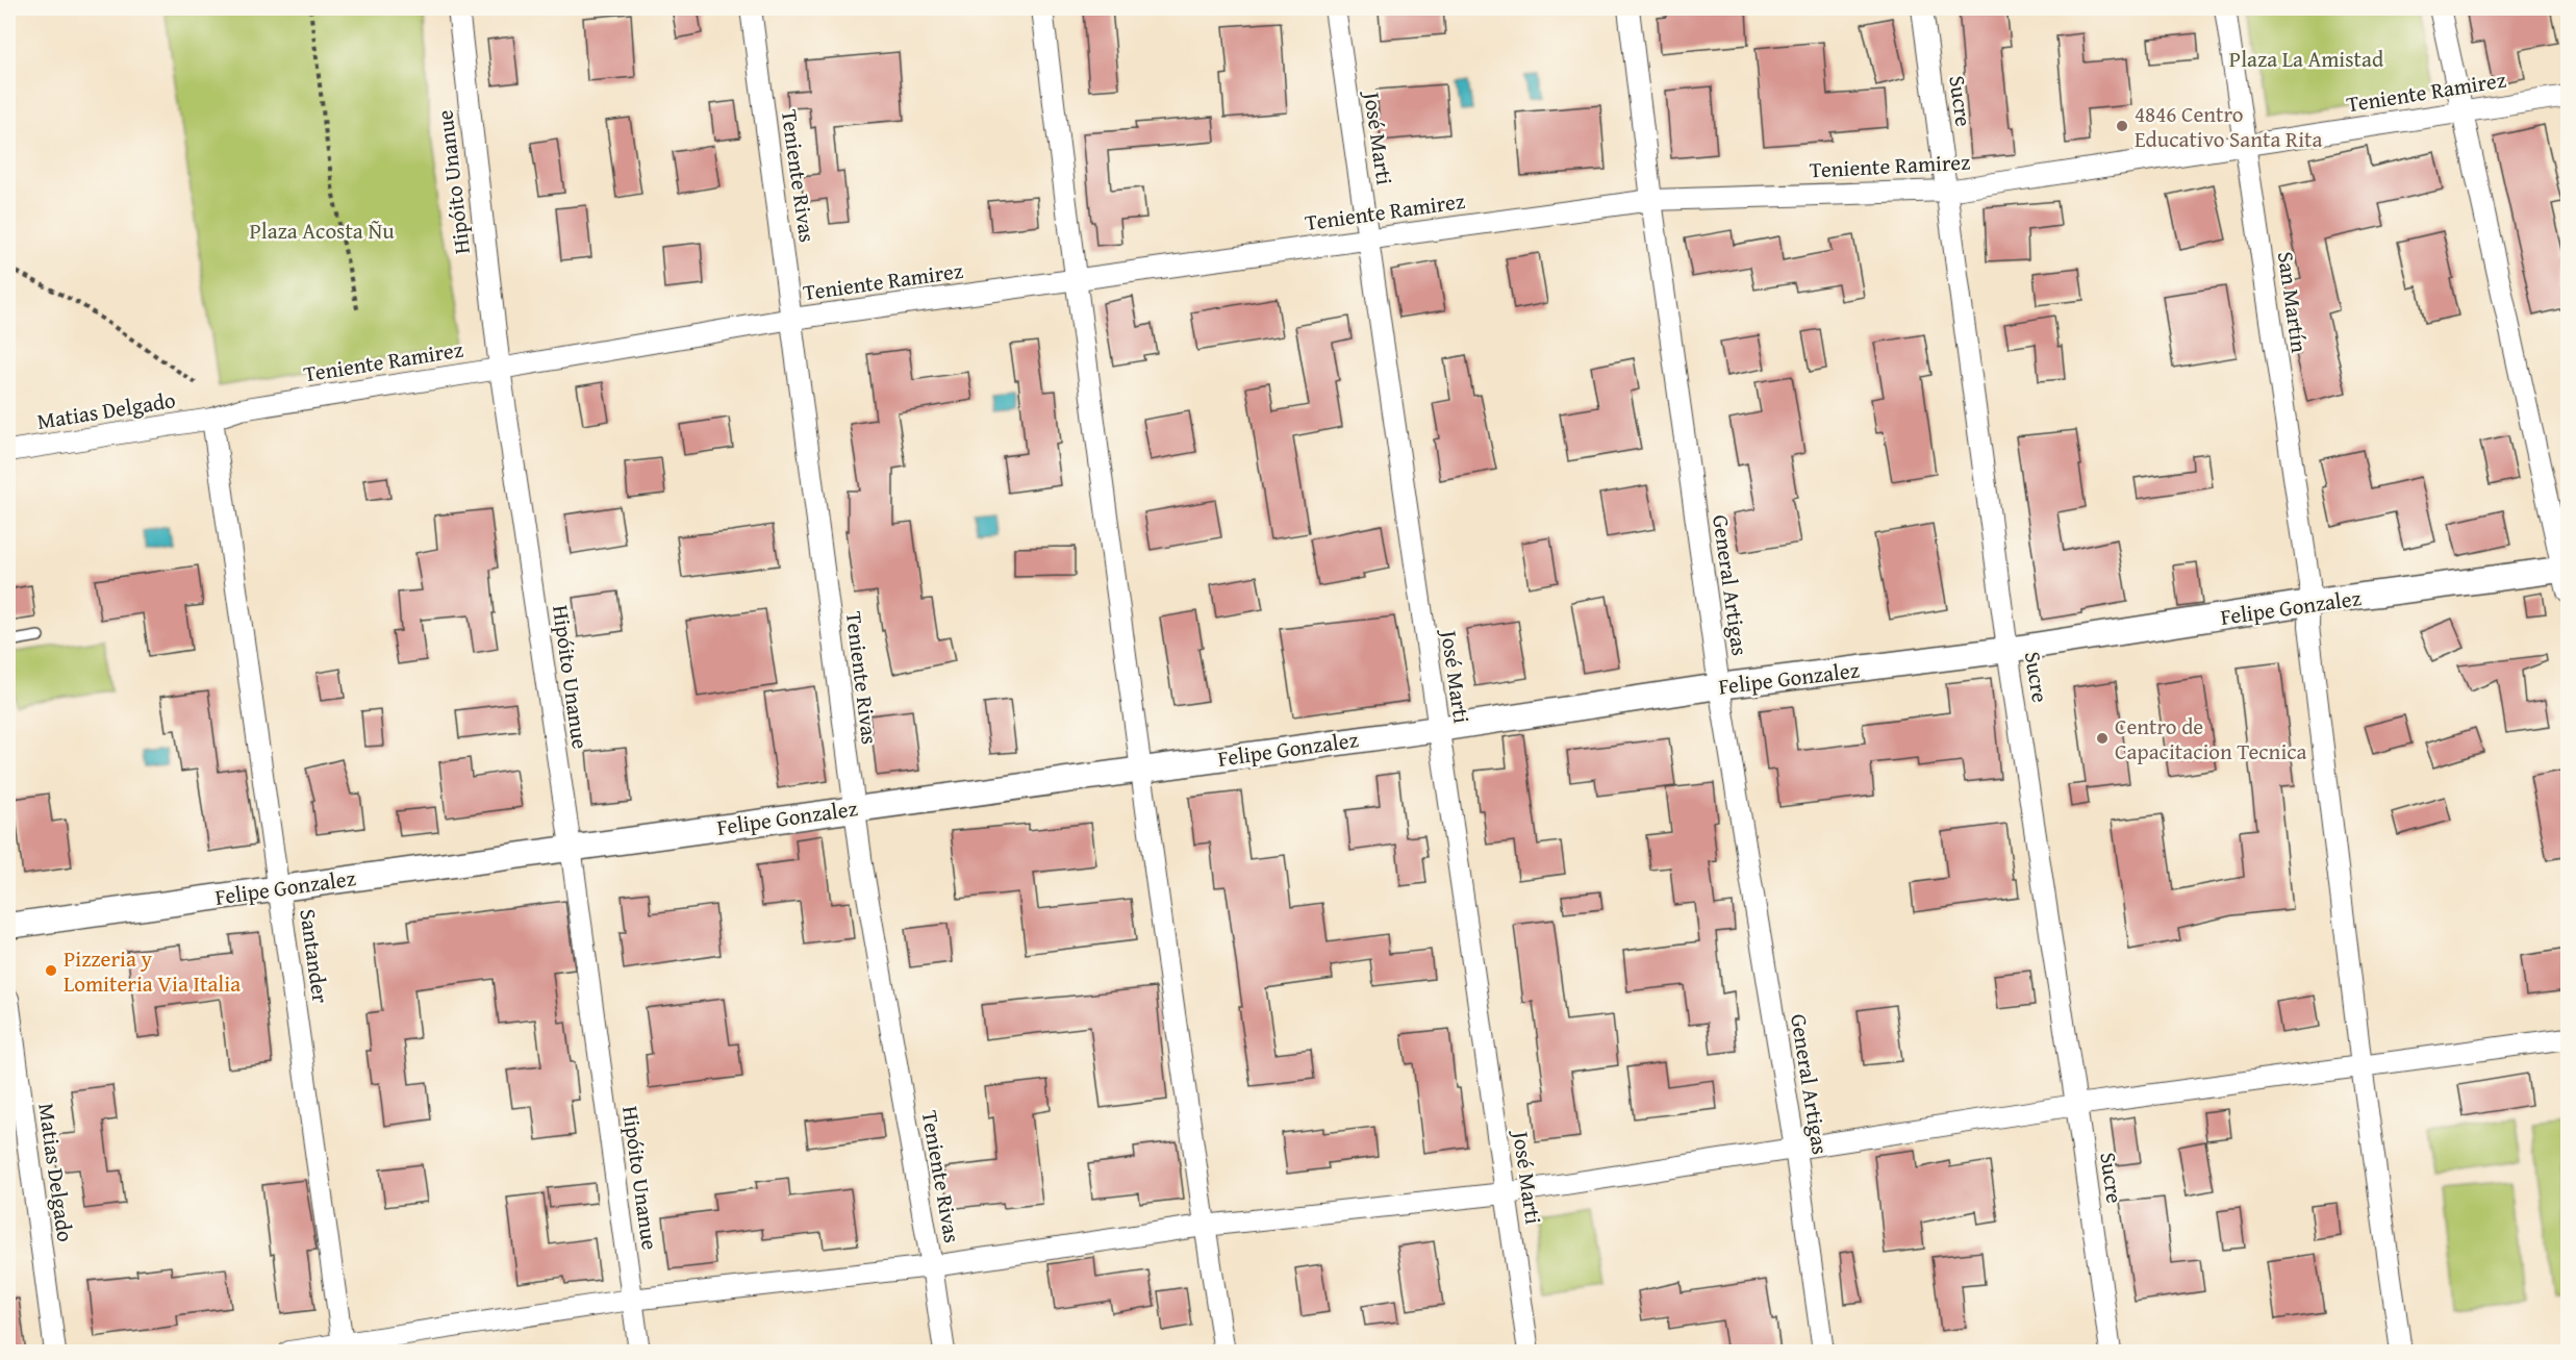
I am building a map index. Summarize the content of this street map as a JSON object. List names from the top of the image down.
{
  "streets": {
    "street": [
      "Teniente Ramirez",
      "Sucre",
      "José Marti",
      "Teniente Rivas",
      "Hipóito Unanue",
      "San Martín",
      "Matias Delgado",
      "General Artigas",
      "Felipe Gonzalez",
      "Santander"
    ]
  },
  "crossings": [
    ["Teniente Ramirez", "Sucre"],
    ["Teniente Ramirez", "José Marti"],
    ["Teniente Ramirez", "Teniente Rivas"],
    ["Teniente Ramirez", "Hipóito Unanue"],
    ["Teniente Ramirez", "San Martín"],
    ["Teniente Ramirez", "Matias Delgado"],
    ["Teniente Ramirez", "General Artigas"],
    ["Teniente Ramirez", "Santander"],
    ["Sucre", "Felipe Gonzalez"],
    ["José Marti", "Felipe Gonzalez"],
    ["Teniente Rivas", "Felipe Gonzalez"],
    ["Hipóito Unanue", "Felipe Gonzalez"],
    ["San Martín", "Felipe Gonzalez"],
    ["Matias Delgado", "Santander"],
    ["General Artigas", "Felipe Gonzalez"],
    ["Felipe Gonzalez", "Santander"]
  ],
  "parks": ["Plaza La Amistad", "Plaza Acosta Ñu"],
  "places": ["4846 Centro Educativo Santa Rita", "Centro de Capacitacion Tecnica", "Pizzeria y Lomiteria Via Italia"]
}
